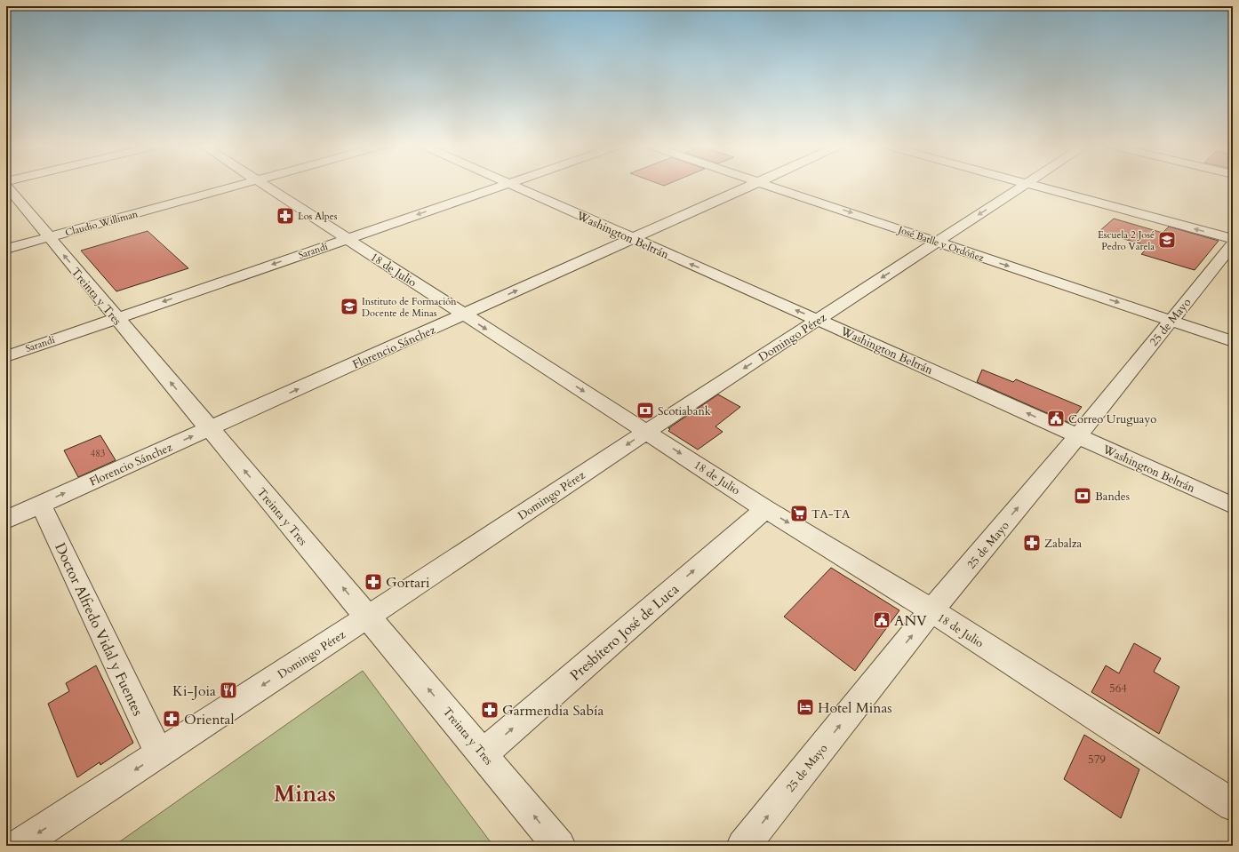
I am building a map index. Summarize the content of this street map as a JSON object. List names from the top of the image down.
{
  "streets": {
    "street": [
      "Claudio Williman",
      "Washington Beltrán",
      "José Batlle y Ordóñez",
      "Sarandí",
      "18 de Julio",
      "Treinta y Tres",
      "25 de Mayo",
      "Domingo Pérez",
      "Florencio Sánchez",
      "Doctor Alfredo Vidal y Fuentes",
      "Presbítero José de Luca"
    ]
  },
  "crossings": [
    ["Claudio Williman", "Treinta y Tres"],
    ["Washington Beltrán", "25 de Mayo"],
    ["Washington Beltrán", "Domingo Pérez"],
    ["Washington Beltrán", "Florencio Sánchez"],
    ["José Batlle y Ordóñez", "25 de Mayo"],
    ["José Batlle y Ordóñez", "Domingo Pérez"],
    ["Sarandí", "18 de Julio"],
    ["Sarandí", "Treinta y Tres"],
    ["18 de Julio", "25 de Mayo"],
    ["18 de Julio", "Domingo Pérez"],
    ["18 de Julio", "Florencio Sánchez"],
    ["18 de Julio", "Presbítero José de Luca"],
    ["Treinta y Tres", "Domingo Pérez"],
    ["Treinta y Tres", "Florencio Sánchez"],
    ["Treinta y Tres", "Presbítero José de Luca"],
    ["Domingo Pérez", "Doctor Alfredo Vidal y Fuentes"],
    ["Florencio Sánchez", "Doctor Alfredo Vidal y Fuentes"]
  ],
  "one_way": [
    "Washington Beltrán",
    "Sarandí",
    "18 de Julio",
    "Treinta y Tres",
    "25 de Mayo",
    "Domingo Pérez",
    "Florencio Sánchez",
    "Presbítero José de Luca"
  ],
  "districts": ["Minas"],
  "places": {
    "pharmacy": [
      "Los Alpes",
      "Zabalza",
      "Gortari",
      "Garmendia Sabía",
      "Oriental"
    ],
    "school or university": ["Escuela 2 José Pedro Varela", "Instituto de Formación Docente de Minas"],
    "bank": ["Scotiabank", "Bandes"],
    "public building": ["Correo Uruguayo", "ANV"],
    "supermarket": ["TA-TA"],
    "restaurant": ["Ki-Joia"],
    "hotel": ["Hotel Minas"]
  },
  "house_numbers": ["483", "564", "579"]
}
